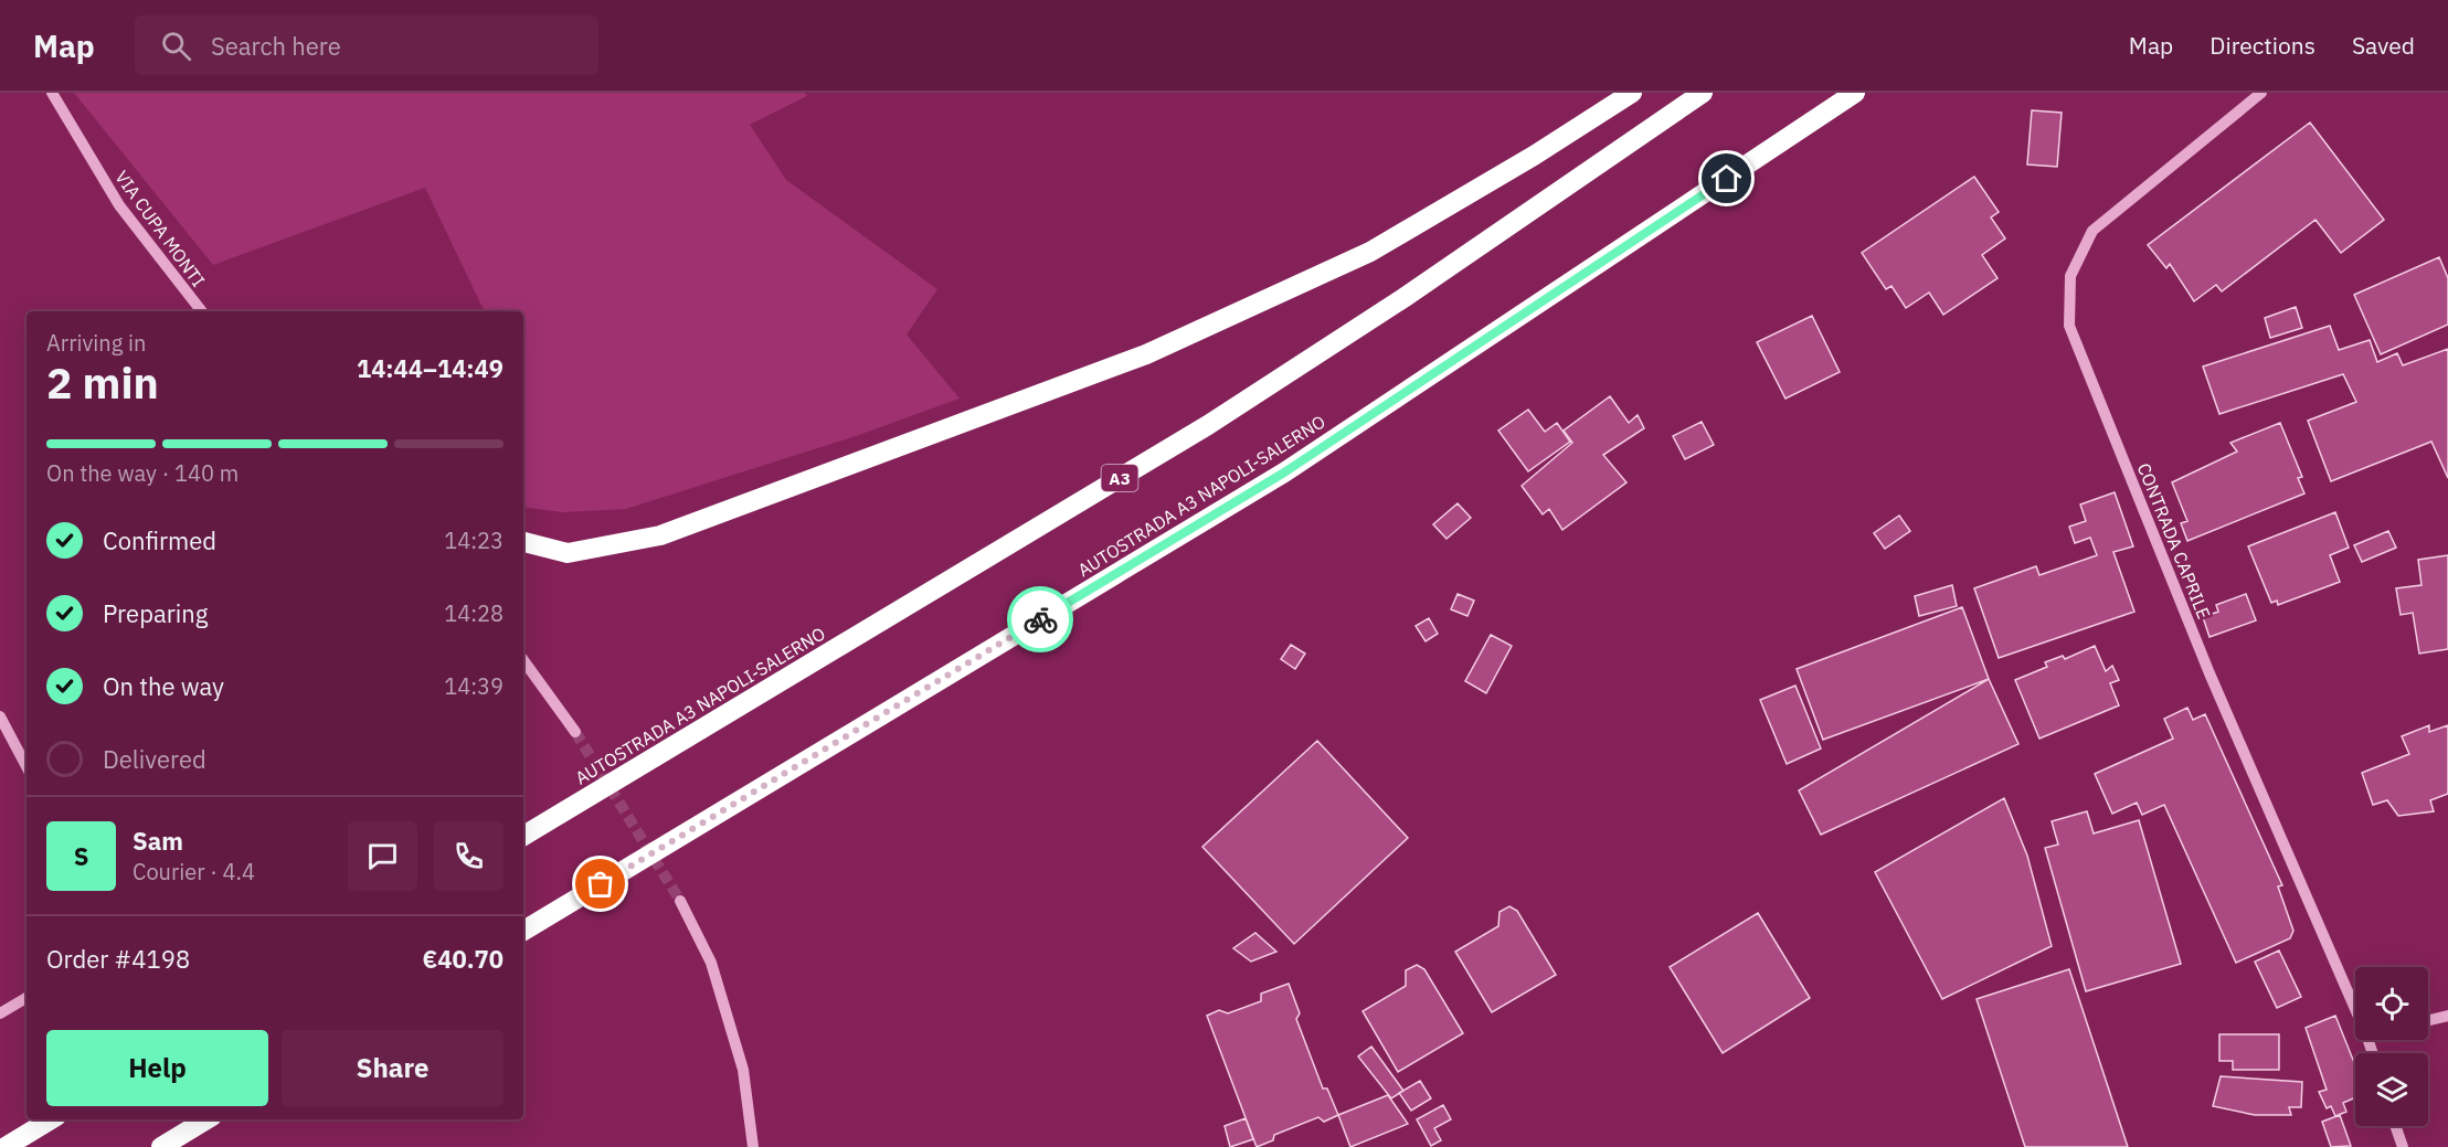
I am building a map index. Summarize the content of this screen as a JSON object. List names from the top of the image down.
{
  "streets": {
    "highway": ["A3", "AUTOSTRADA A3 NAPOLI-SALERNO"],
    "street": ["VIA CUPA MONTI", "CONTRADA CAPRILE"]
  },
  "page": {
    "header": "Map",
    "search": "Search here",
    "nav": ["Map", "Directions", "Saved"],
    "heading": ["2 min", "Arriving in", "14:44–14:49"],
    "panel": [
      "Sam",
      "Courier · 4.4",
      "Order #4198",
      "€40.70"
    ],
    "bar": "On the way · 140 m",
    "list": [
      ["Confirmed", "14:23"],
      ["Preparing", "14:28"],
      ["On the way", "14:39"],
      "Delivered"
    ],
    "round": "S",
    "buttons": ["Help", "Share"]
  }
}
